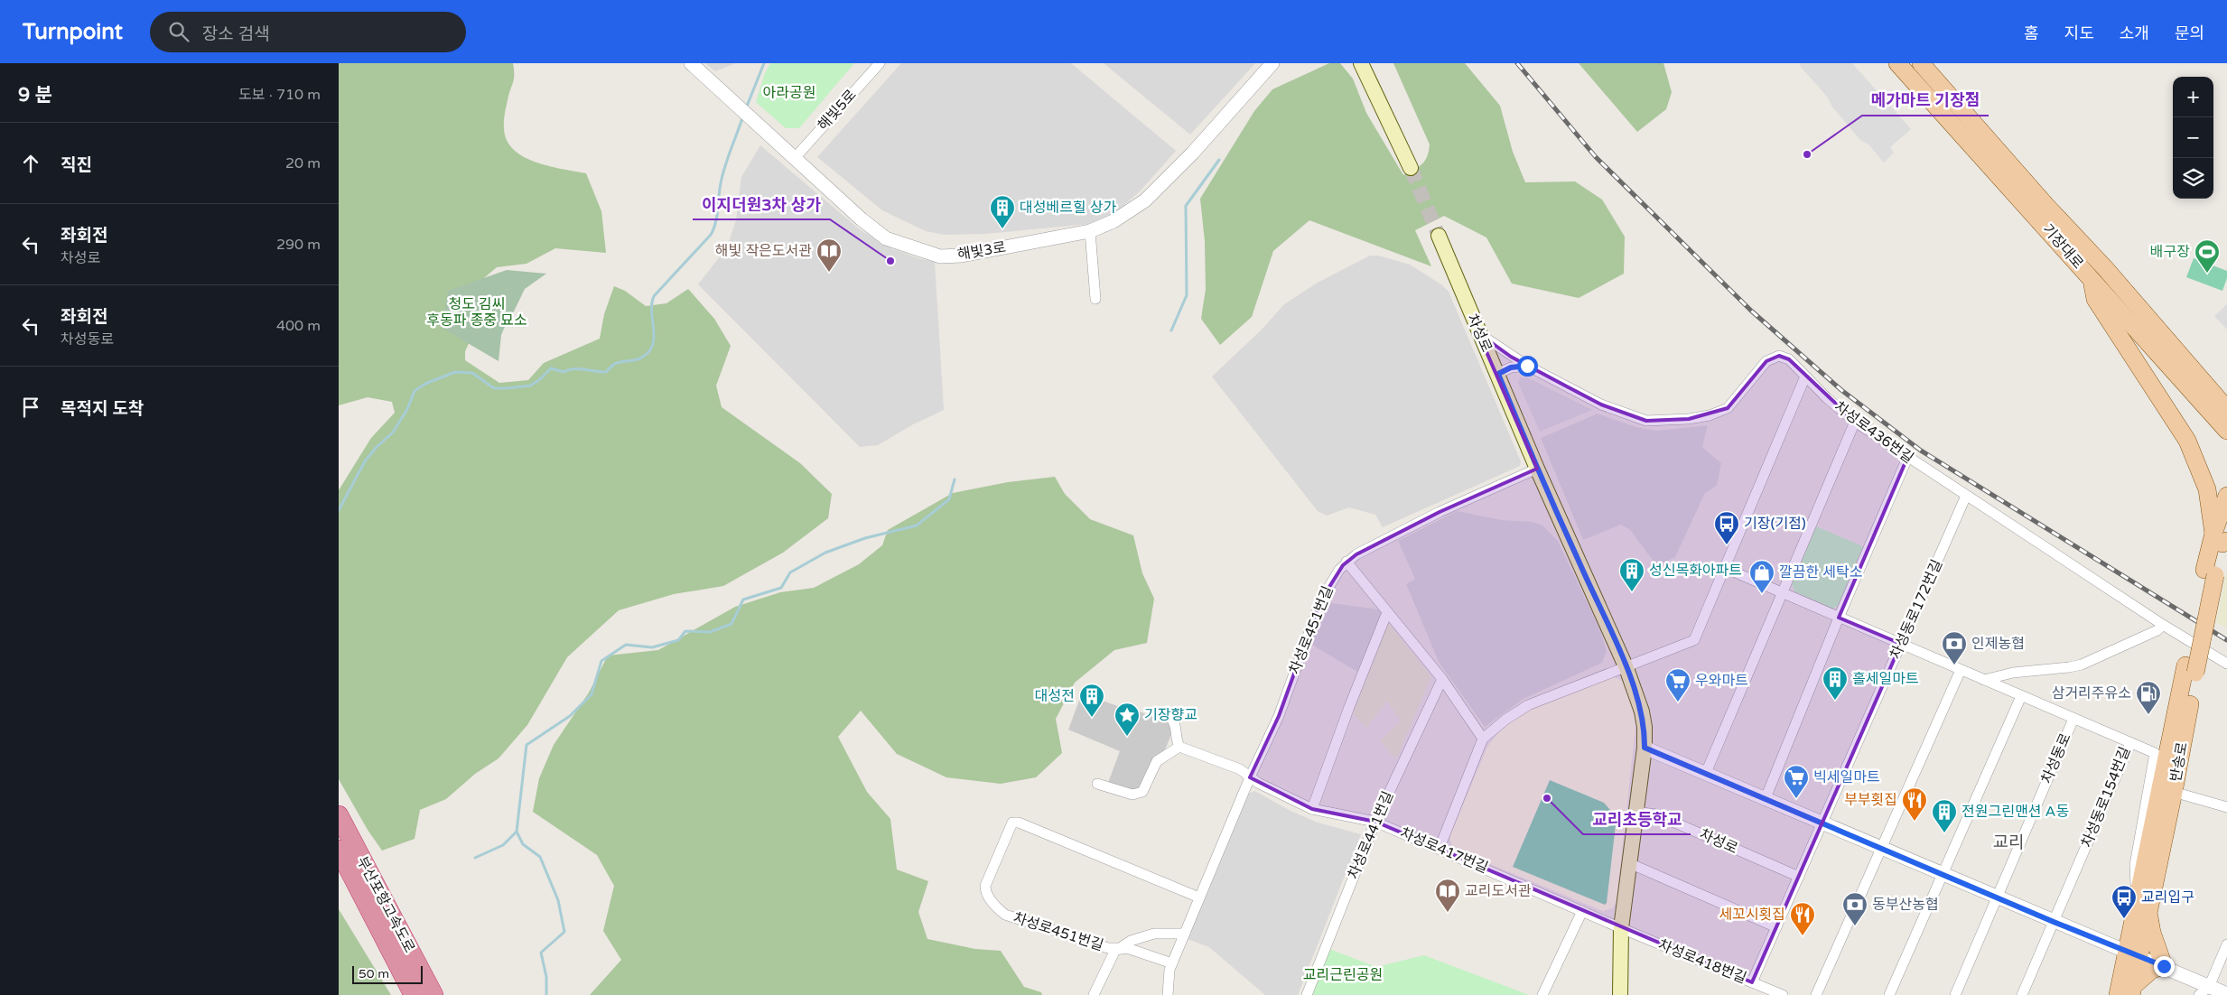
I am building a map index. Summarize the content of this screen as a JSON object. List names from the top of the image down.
{
  "streets": {
    "highway": ["부산포항고속도로"],
    "main road": ["기장대로", "차성로", "반송로"],
    "street": [
      "해빛5로",
      "해빛3로",
      "차성로436번길",
      "차성동로172번길",
      "차성로451번길",
      "차성동로",
      "차성동로154번길",
      "차성로441번길",
      "차성로417번길",
      "차성로418번길"
    ]
  },
  "crossings": [
    ["해빛5로", "해빛3로"],
    ["차성로", "차성로451번길"],
    ["차성로", "차성로417번길"],
    ["차성로", "차성로418번길"],
    ["차성로436번길", "차성동로172번길"],
    ["차성동로172번길", "차성동로154번길"],
    ["차성로451번길", "차성로417번길"],
    ["차성동로", "차성동로154번길"],
    ["차성로441번길", "차성로417번길"],
    ["차성로417번길", "차성로418번길"]
  ],
  "districts": ["교리"],
  "parks": ["아라공원", "청도 김씨 후동파 종중 묘소", "교리근린공원"],
  "places": {
    "other": ["메가마트 기장점", "이지더원3차 상가", "교리초등학교"],
    "building": [
      "대성베르힐 상가",
      "성신목화아파트",
      "홀세일마트",
      "대성전",
      "전원그린맨션 A동"
    ],
    "library": ["해빛 작은도서관", "교리도서관"],
    "sports": ["배구장"],
    "bus stop": ["기장(기점)", "교리입구"],
    "shop": ["깔끔한 세탁소"],
    "bank": ["인제농협", "동부산농협"],
    "supermarket": ["우와마트", "빅세일마트"],
    "fuel station": ["삼거리주유소"],
    "place": ["기장향교"],
    "restaurant": ["부부횟집", "세꼬시횟집"]
  },
  "scale_bar": "50 m",
  "page": {
    "header": "Turnpoint",
    "search": "장소 검색",
    "nav": [
      "홈",
      "지도",
      "소개",
      "문의"
    ],
    "heading": ["9 분", "도보 · 710 m"],
    "map_buttons": ["+", "−"],
    "list": [
      ["직진", "20 m"],
      ["좌회전", "차성로", "290 m"],
      ["좌회전", "차성동로", "400 m"],
      "목적지 도착"
    ],
    "scale": "50 m"
  }
}
